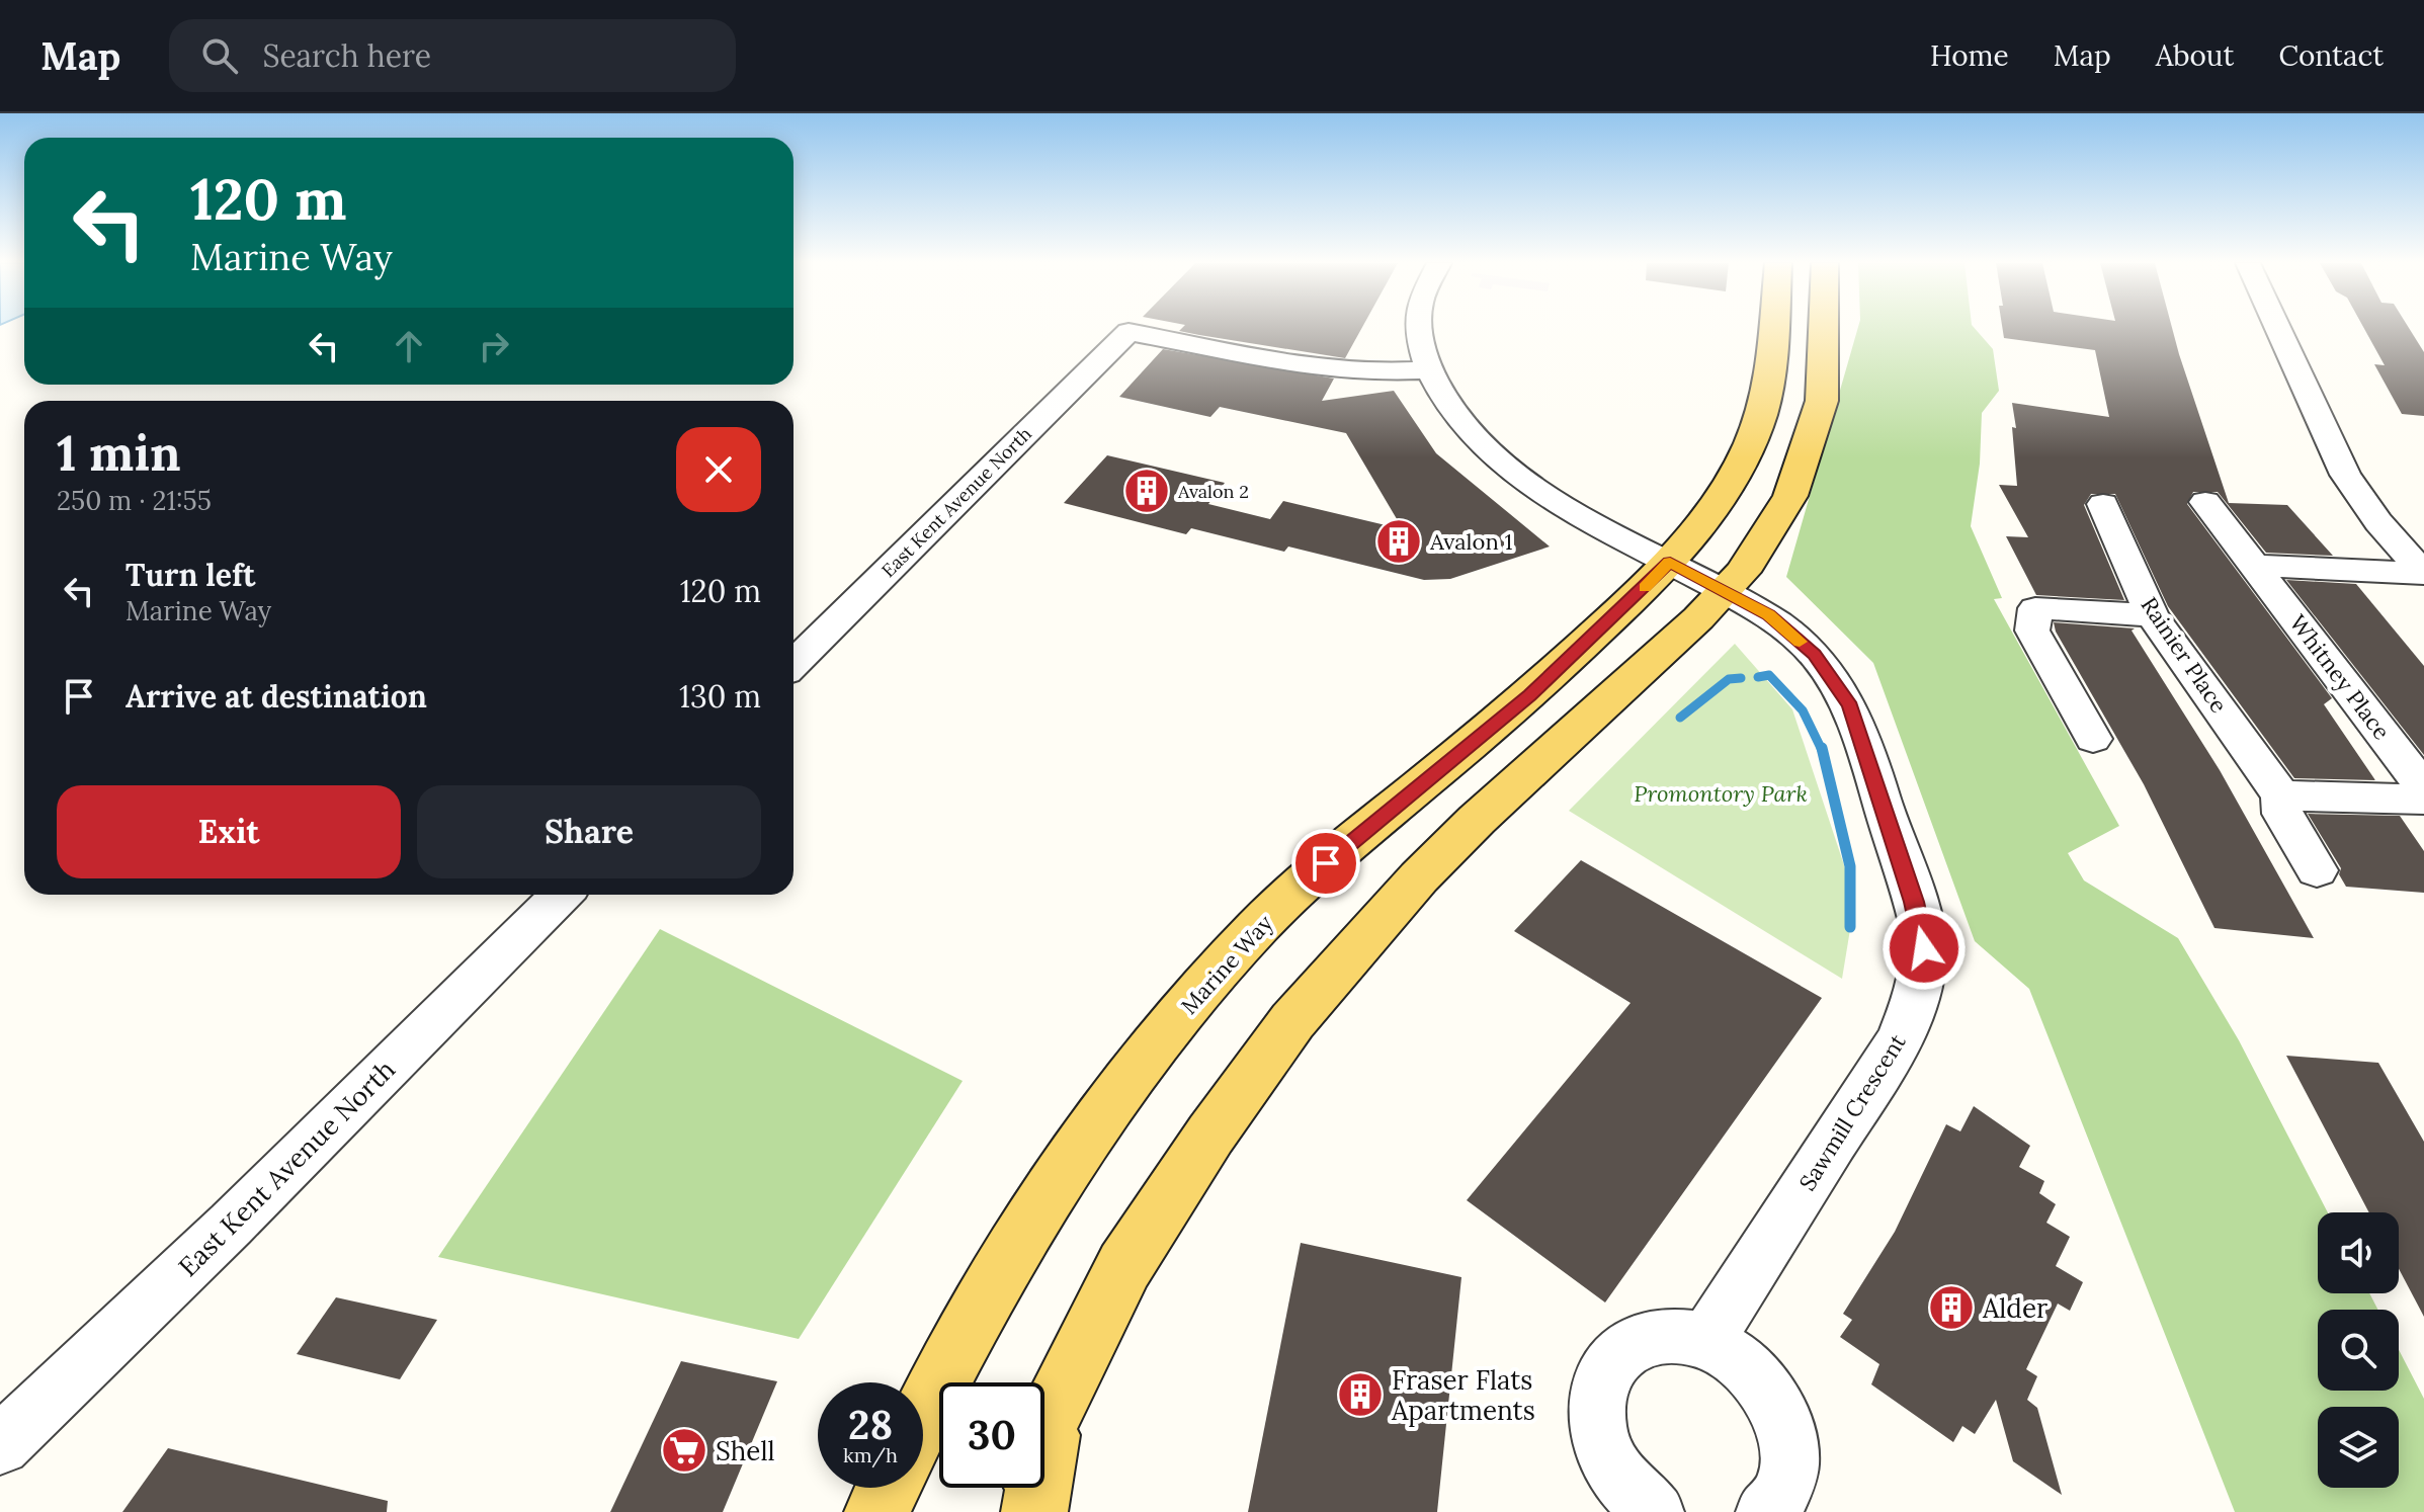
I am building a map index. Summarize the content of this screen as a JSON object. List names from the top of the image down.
{
  "streets": {
    "main road": ["Marine Way"],
    "street": [
      "East Kent Avenue North",
      "Rainier Place",
      "Whitney Place",
      "Sawmill Crescent"
    ]
  },
  "crossings": [
    ["East Kent Avenue North", "Sawmill Crescent"],
    ["Marine Way", "Sawmill Crescent"]
  ],
  "parks": ["Promontory Park"],
  "places": {
    "building": [
      "Avalon 2",
      "Avalon 1",
      "Alder",
      "Fraser Flats Apartments"
    ],
    "supermarket": ["Shell"]
  },
  "page": {
    "header": "Map",
    "search": "Search here",
    "nav": [
      "Home",
      "Map",
      "About",
      "Contact"
    ],
    "turn": ["120 m", "Marine Way"],
    "heading": ["1 min", "250 m · 21:55"],
    "list": [
      {
        "name": "Turn left",
        "note": "Marine Way",
        "value": "120 m"
      },
      {
        "name": "Arrive at destination",
        "value": "130 m"
      }
    ],
    "buttons": ["Exit", "Share"],
    "speed": "28 km/h",
    "limit": "30"
  }
}
